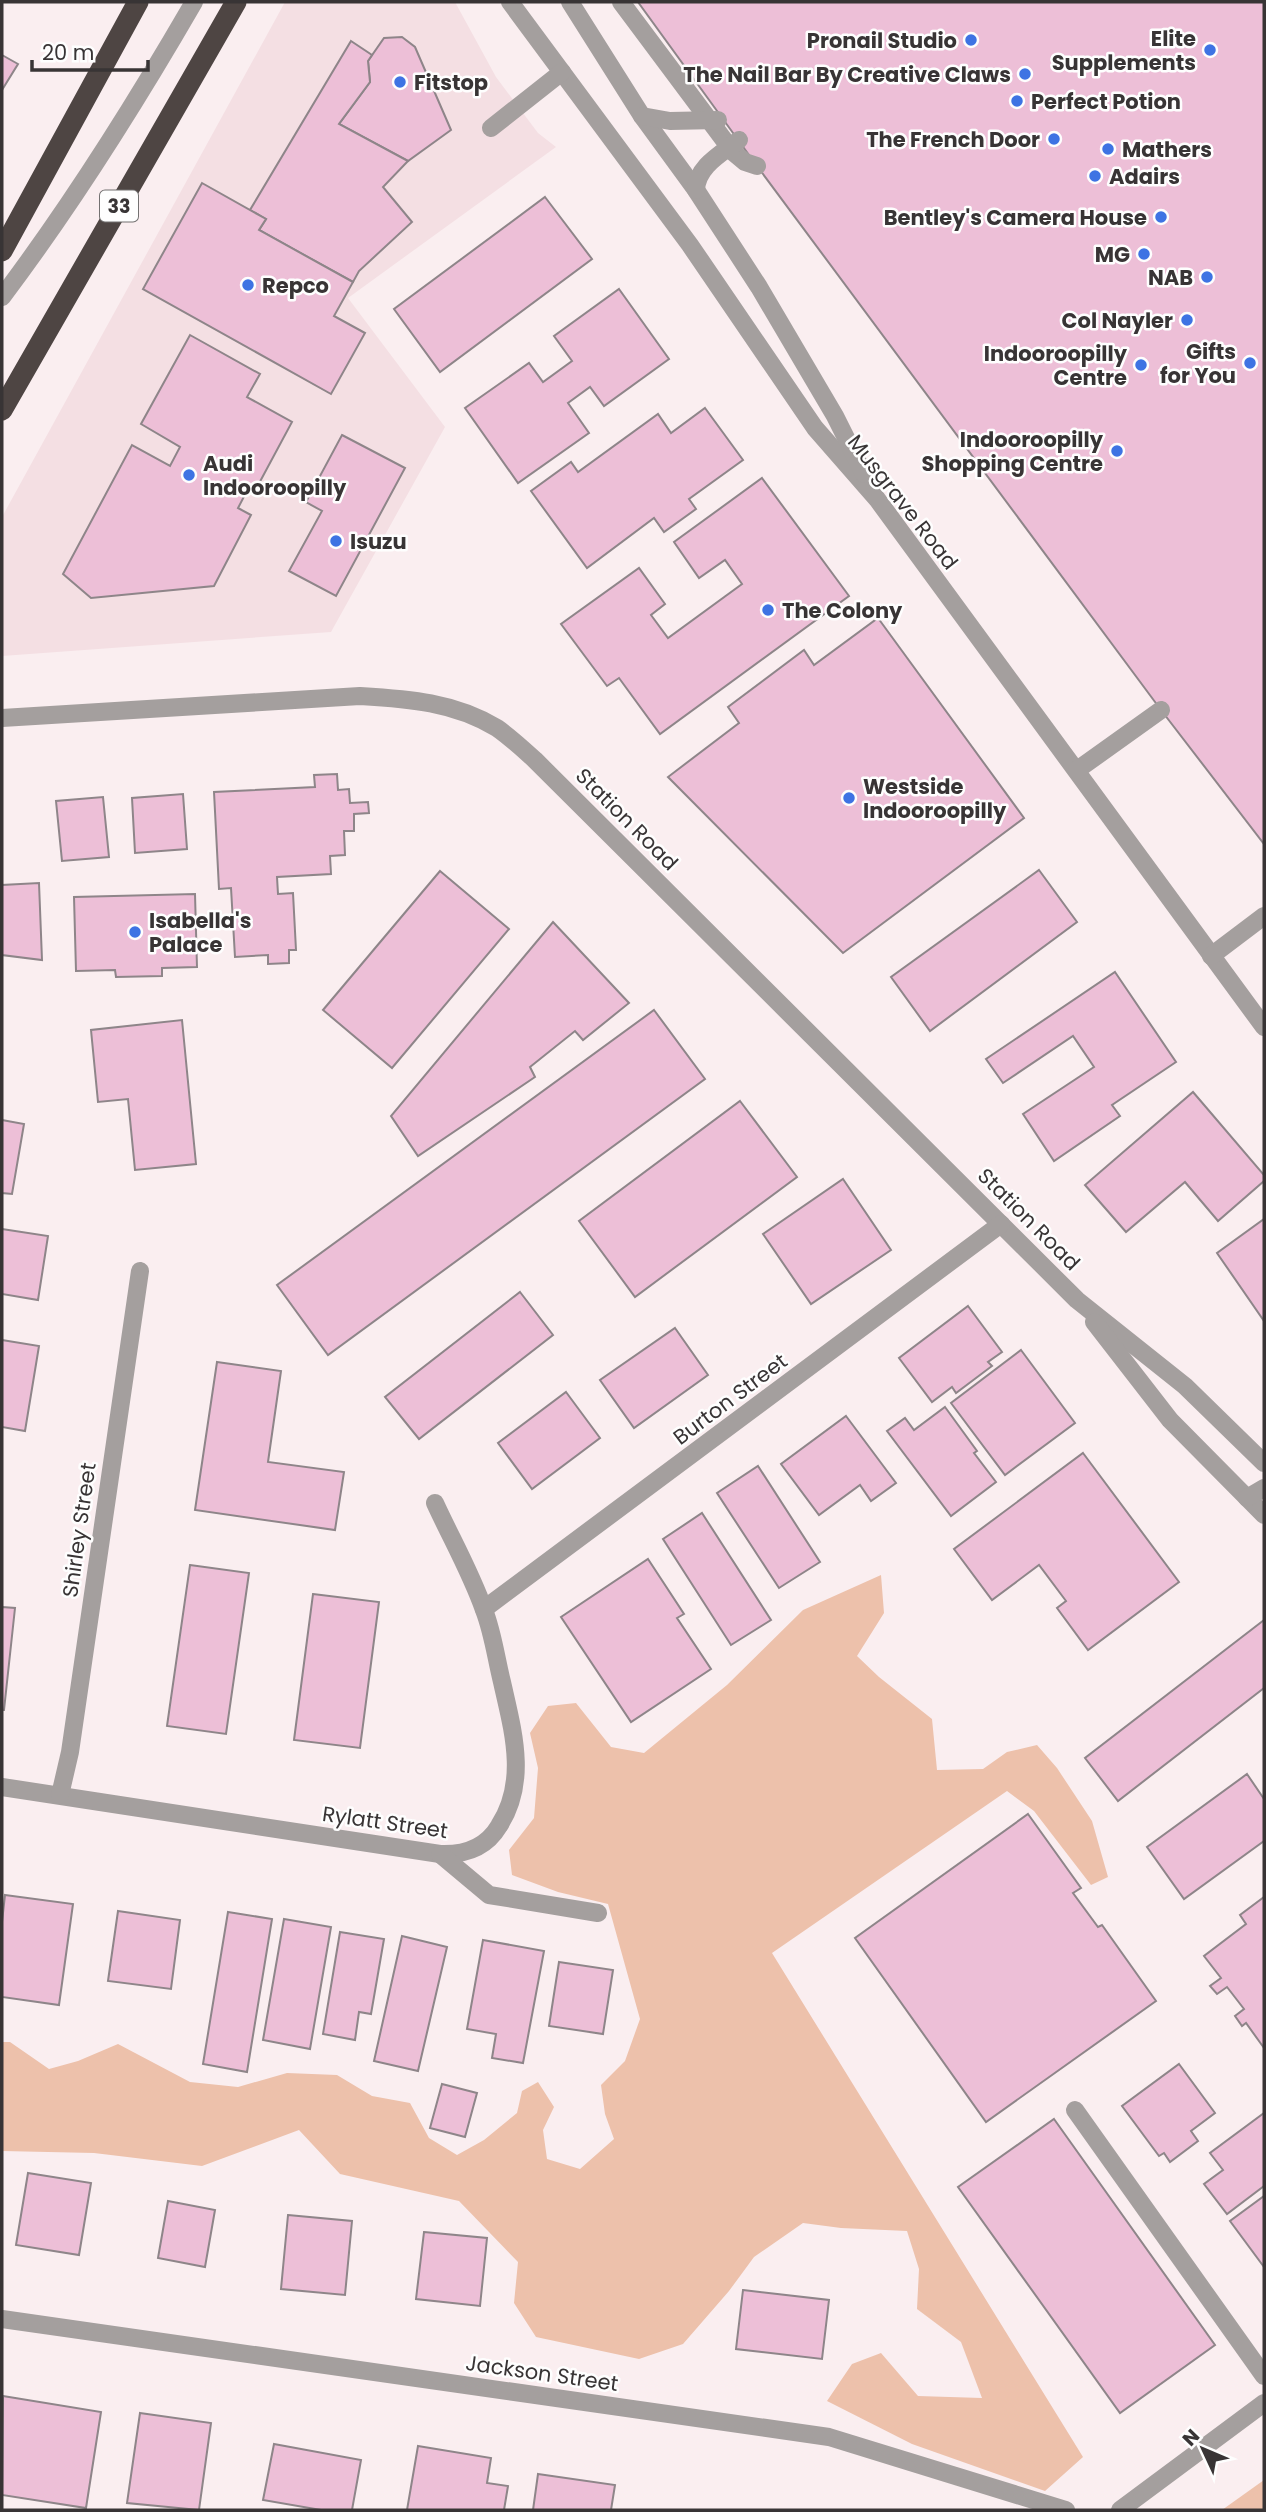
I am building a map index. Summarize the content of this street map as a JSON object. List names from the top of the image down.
{
  "streets": {
    "highway": ["33"],
    "street": [
      "Musgrave Road",
      "Station Road",
      "Burton Street",
      "Shirley Street",
      "Rylatt Street",
      "Jackson Street"
    ]
  },
  "crossings": [
    ["Station Road", "Burton Street"],
    ["Burton Street", "Rylatt Street"],
    ["Shirley Street", "Rylatt Street"]
  ],
  "places": [
    "Pronail Studio",
    "Elite Supplements",
    "The Nail Bar By Creative Claws",
    "Fitstop",
    "Perfect Potion",
    "The French Door",
    "Mathers",
    "Adairs",
    "Bentley's Camera House",
    "MG",
    "NAB",
    "Repco",
    "Col Nayler",
    "Gifts for You",
    "Indooroopilly Centre",
    "Indooroopilly Shopping Centre",
    "Audi Indooroopilly",
    "Isuzu",
    "The Colony",
    "Westside Indooroopilly",
    "Isabella's Palace"
  ],
  "scale_bar": "20 m",
  "north": "top left"
}
